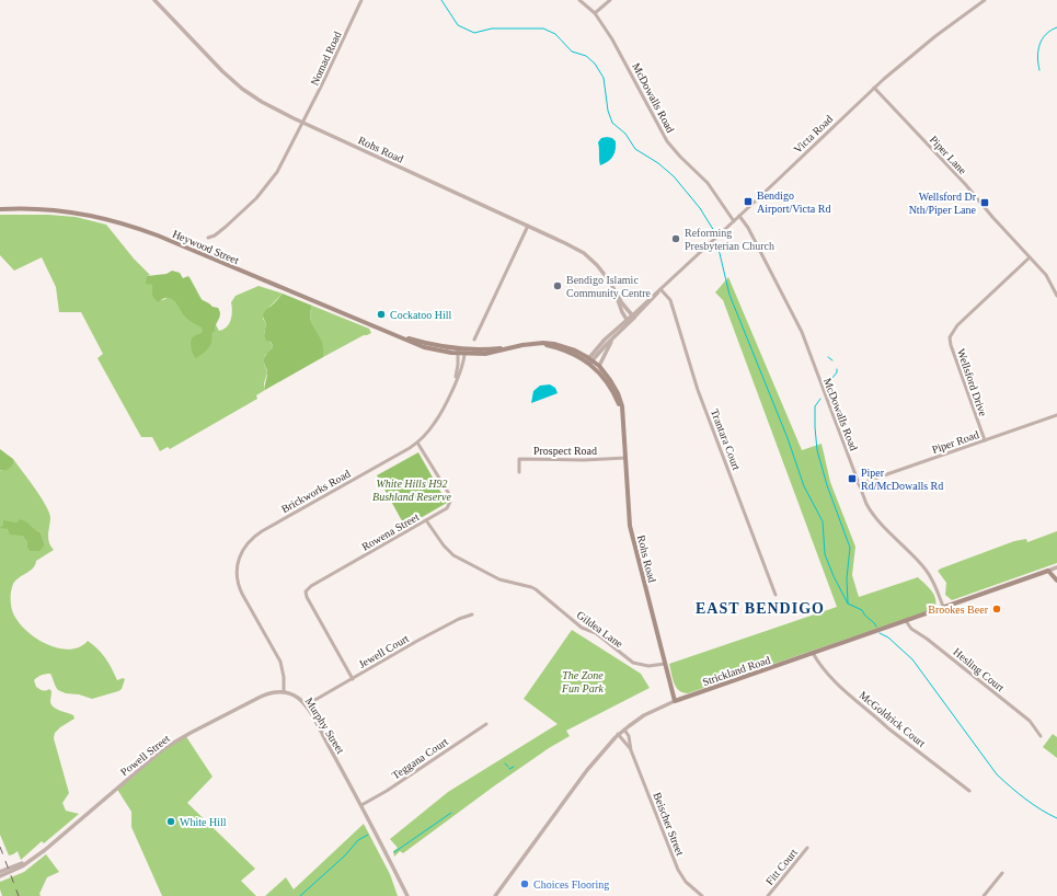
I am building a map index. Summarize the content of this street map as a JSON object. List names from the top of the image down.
{
  "streets": {
    "main road": ["Rohs Road", "Heywood Street", "Strickland Road"],
    "street": [
      "Nomad Road",
      "McDowalls Road",
      "Victa Road",
      "Piper Lane",
      "Wellsford Drive",
      "Trantara Court",
      "Piper Road",
      "Prospect Road",
      "Brickworks Road",
      "Rowena Street",
      "Gildea Lane",
      "Jewell Court",
      "Hesling Court",
      "McGoldrick Court",
      "Murphy Street",
      "Powell Street",
      "Teggana Court",
      "Beischer Street",
      "Fitt Court"
    ]
  },
  "crossings": [
    ["Nomad Road", "Rohs Road"],
    ["Nomad Road", "Heywood Street"],
    ["McDowalls Road", "Victa Road"],
    ["McDowalls Road", "Piper Road"],
    ["McDowalls Road", "Strickland Road"],
    ["Victa Road", "Rohs Road"],
    ["Victa Road", "Piper Lane"],
    ["Victa Road", "Trantara Court"],
    ["Rohs Road", "Heywood Street"],
    ["Rohs Road", "Prospect Road"],
    ["Rohs Road", "Gildea Lane"],
    ["Rohs Road", "Strickland Road"],
    ["Piper Lane", "Wellsford Drive"],
    ["Wellsford Drive", "Piper Road"],
    ["Brickworks Road", "Rowena Street"],
    ["Brickworks Road", "Murphy Street"],
    ["Brickworks Road", "Powell Street"],
    ["Rowena Street", "Gildea Lane"],
    ["Rowena Street", "Jewell Court"],
    ["Jewell Court", "Murphy Street"],
    ["Hesling Court", "Strickland Road"],
    ["Strickland Road", "McGoldrick Court"],
    ["Strickland Road", "Beischer Street"],
    ["Murphy Street", "Powell Street"],
    ["Murphy Street", "Teggana Court"]
  ],
  "districts": ["EAST BENDIGO"],
  "parks": ["White Hills H92 Bushland Reserve", "The Zone Fun Park"],
  "places": {
    "transit": ["Bendigo Airport/Victa Rd", "Wellsford Dr Nth/Piper Lane", "Piper Rd/McDowalls Rd"],
    "other": [
      "Reforming Presbyterian Church",
      "Bendigo Islamic Community Centre",
      "Cockatoo Hill",
      "Brookes Beer",
      "White Hill",
      "Choices Flooring"
    ]
  }
}
